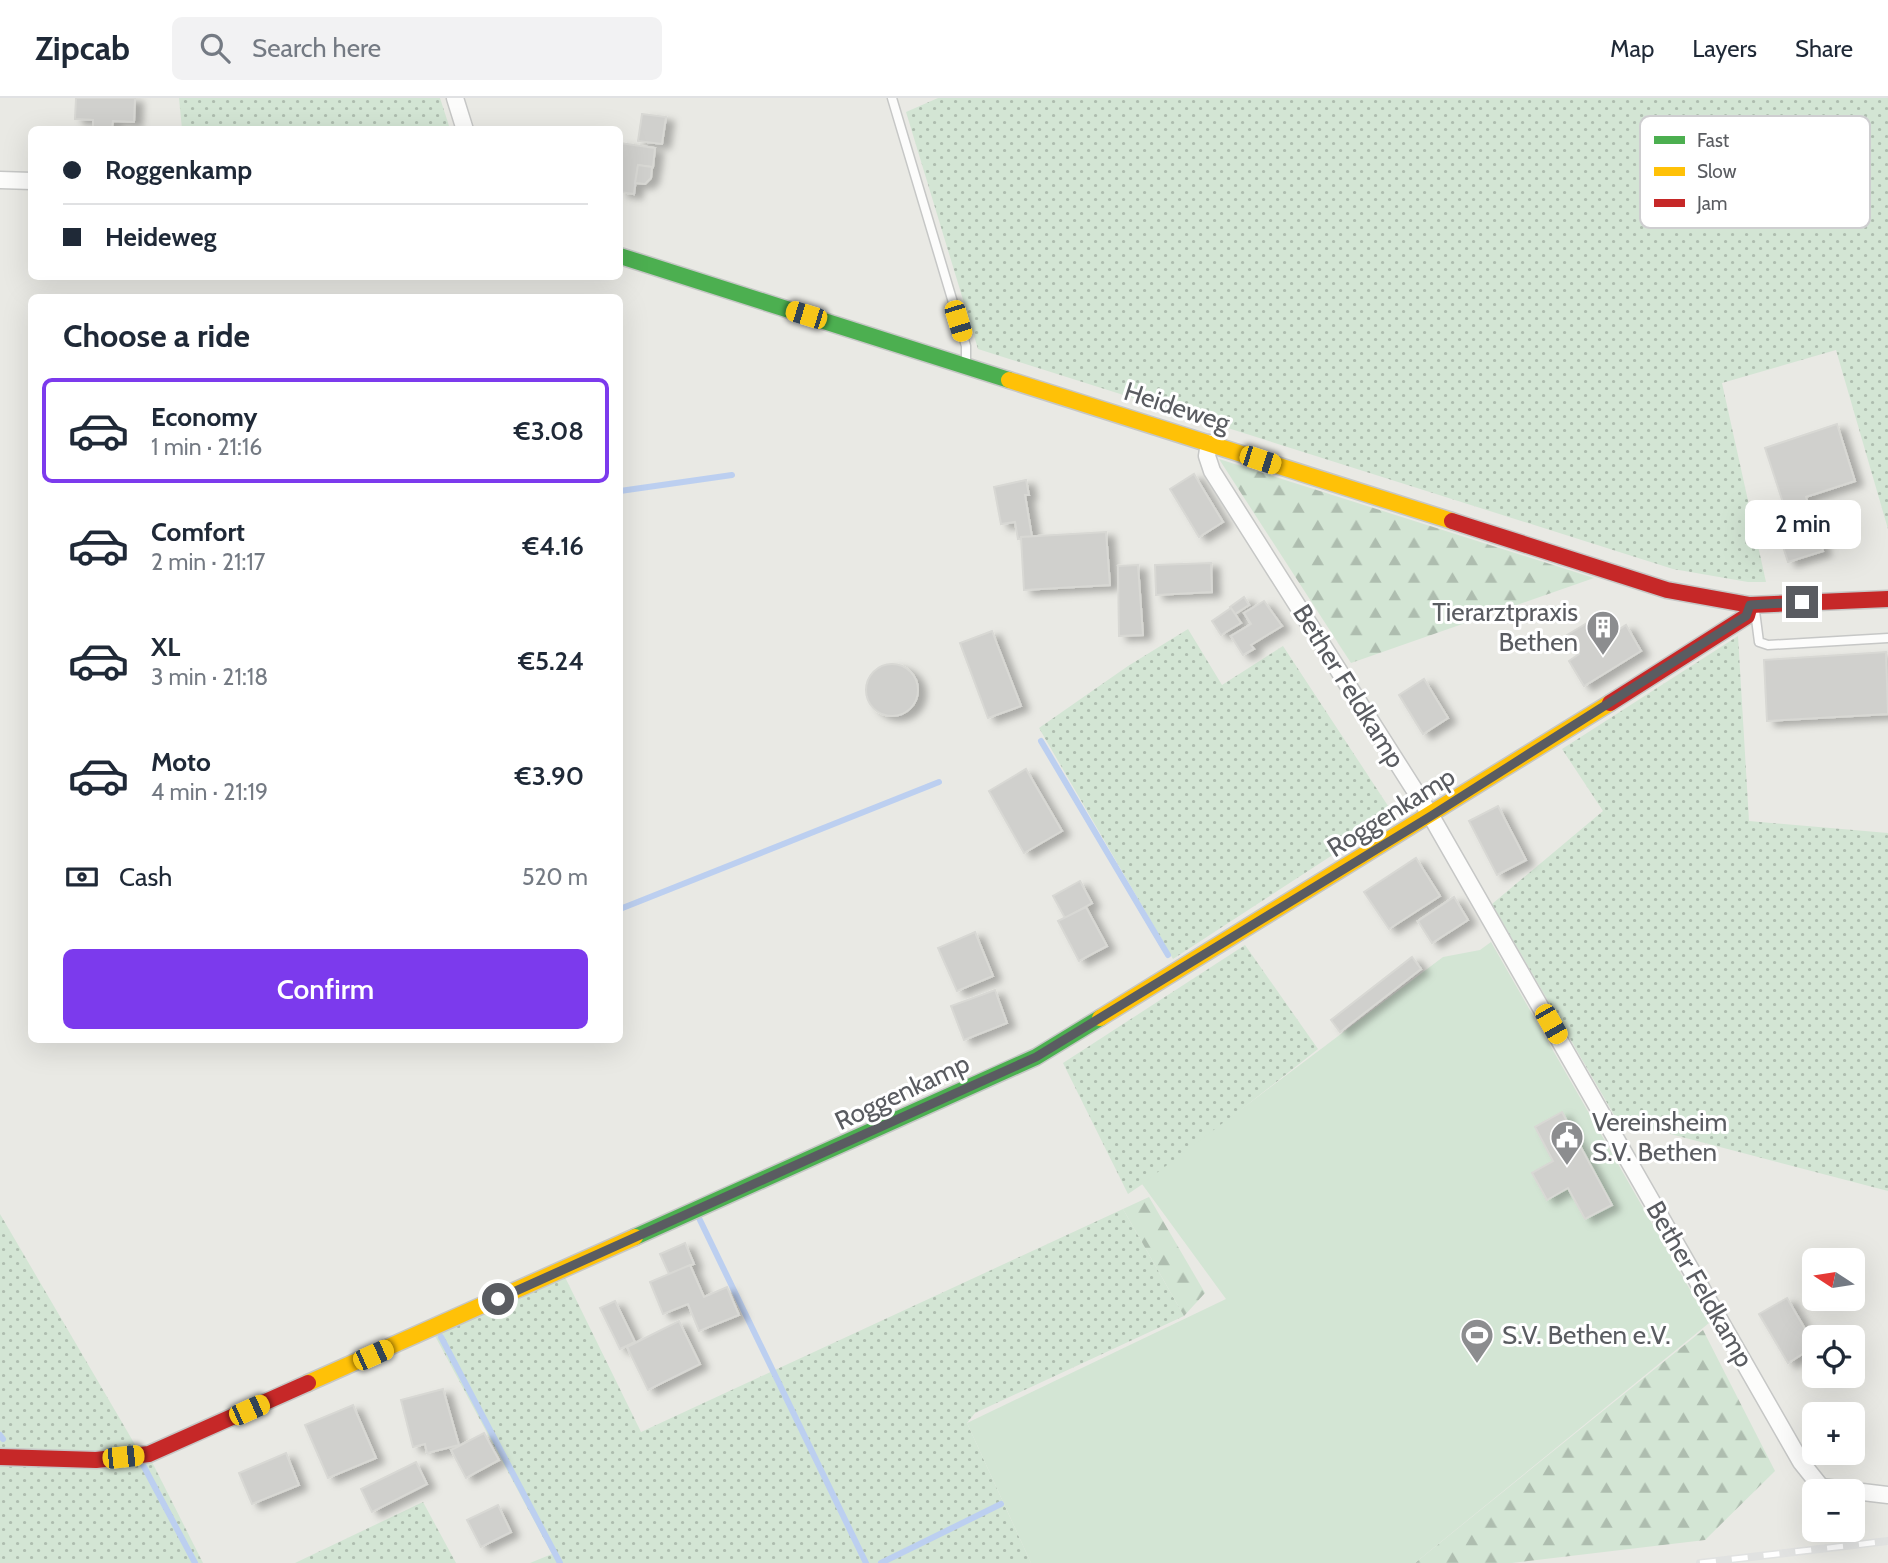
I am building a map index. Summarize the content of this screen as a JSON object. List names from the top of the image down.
{
  "streets": {
    "street": ["Heideweg", "Bether Feldkamp", "Roggenkamp"]
  },
  "crossings": [
    ["Heideweg", "Bether Feldkamp"],
    ["Heideweg", "Roggenkamp"],
    ["Bether Feldkamp", "Roggenkamp"]
  ],
  "places": {
    "building": ["Tierarztpraxis Bethen"],
    "public building": ["Vereinsheim S.V. Bethen"],
    "sports": ["S.V. Bethen e.V."]
  },
  "legend": ["Fast", "Slow", "Jam"],
  "north": "left",
  "page": {
    "header": "Zipcab",
    "search": "Search here",
    "nav": ["Map", "Layers", "Share"],
    "banner": ["Roggenkamp", "Heideweg"],
    "heading": "Choose a ride",
    "list": [
      {
        "name": "Economy",
        "note": "1 min · 21:16",
        "value": "€3.08"
      },
      {
        "name": "Comfort",
        "note": "2 min · 21:17",
        "value": "€4.16"
      },
      {
        "name": "XL",
        "note": "3 min · 21:18",
        "value": "€5.24"
      },
      {
        "name": "Moto",
        "note": "4 min · 21:19",
        "value": "€3.90"
      }
    ],
    "bubble": "2 min",
    "pay": ["Cash", "520 m"],
    "buttons": "Confirm",
    "map_buttons": ["+", "−"]
  }
}
